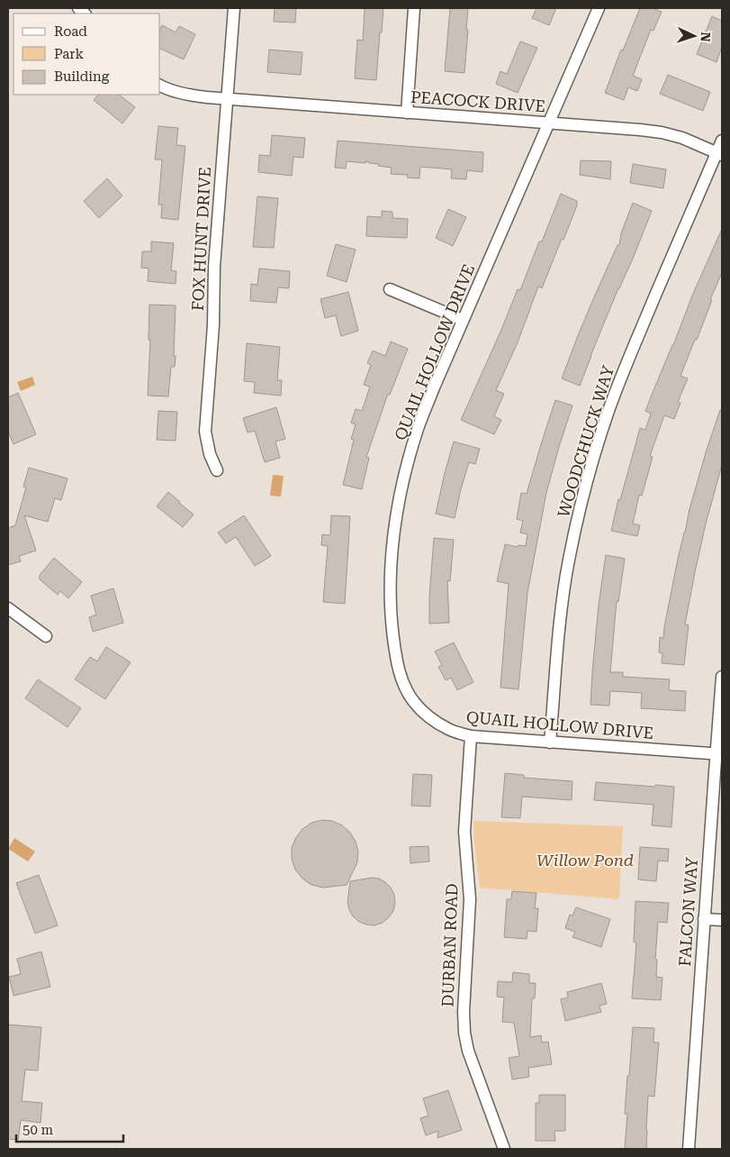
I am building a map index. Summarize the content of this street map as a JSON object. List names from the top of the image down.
{
  "streets": {
    "street": [
      "PEACOCK DRIVE",
      "FOX HUNT DRIVE",
      "QUAIL HOLLOW DRIVE",
      "WOODCHUCK WAY",
      "FALCON WAY",
      "DURBAN ROAD"
    ]
  },
  "crossings": [
    ["PEACOCK DRIVE", "FOX HUNT DRIVE"],
    ["PEACOCK DRIVE", "QUAIL HOLLOW DRIVE"],
    ["PEACOCK DRIVE", "WOODCHUCK WAY"],
    ["QUAIL HOLLOW DRIVE", "WOODCHUCK WAY"],
    ["QUAIL HOLLOW DRIVE", "FALCON WAY"],
    ["QUAIL HOLLOW DRIVE", "DURBAN ROAD"]
  ],
  "parks": ["Willow Pond"],
  "legend": ["Road", "Park", "Building"],
  "scale_bar": "50 m",
  "north": "right"
}
